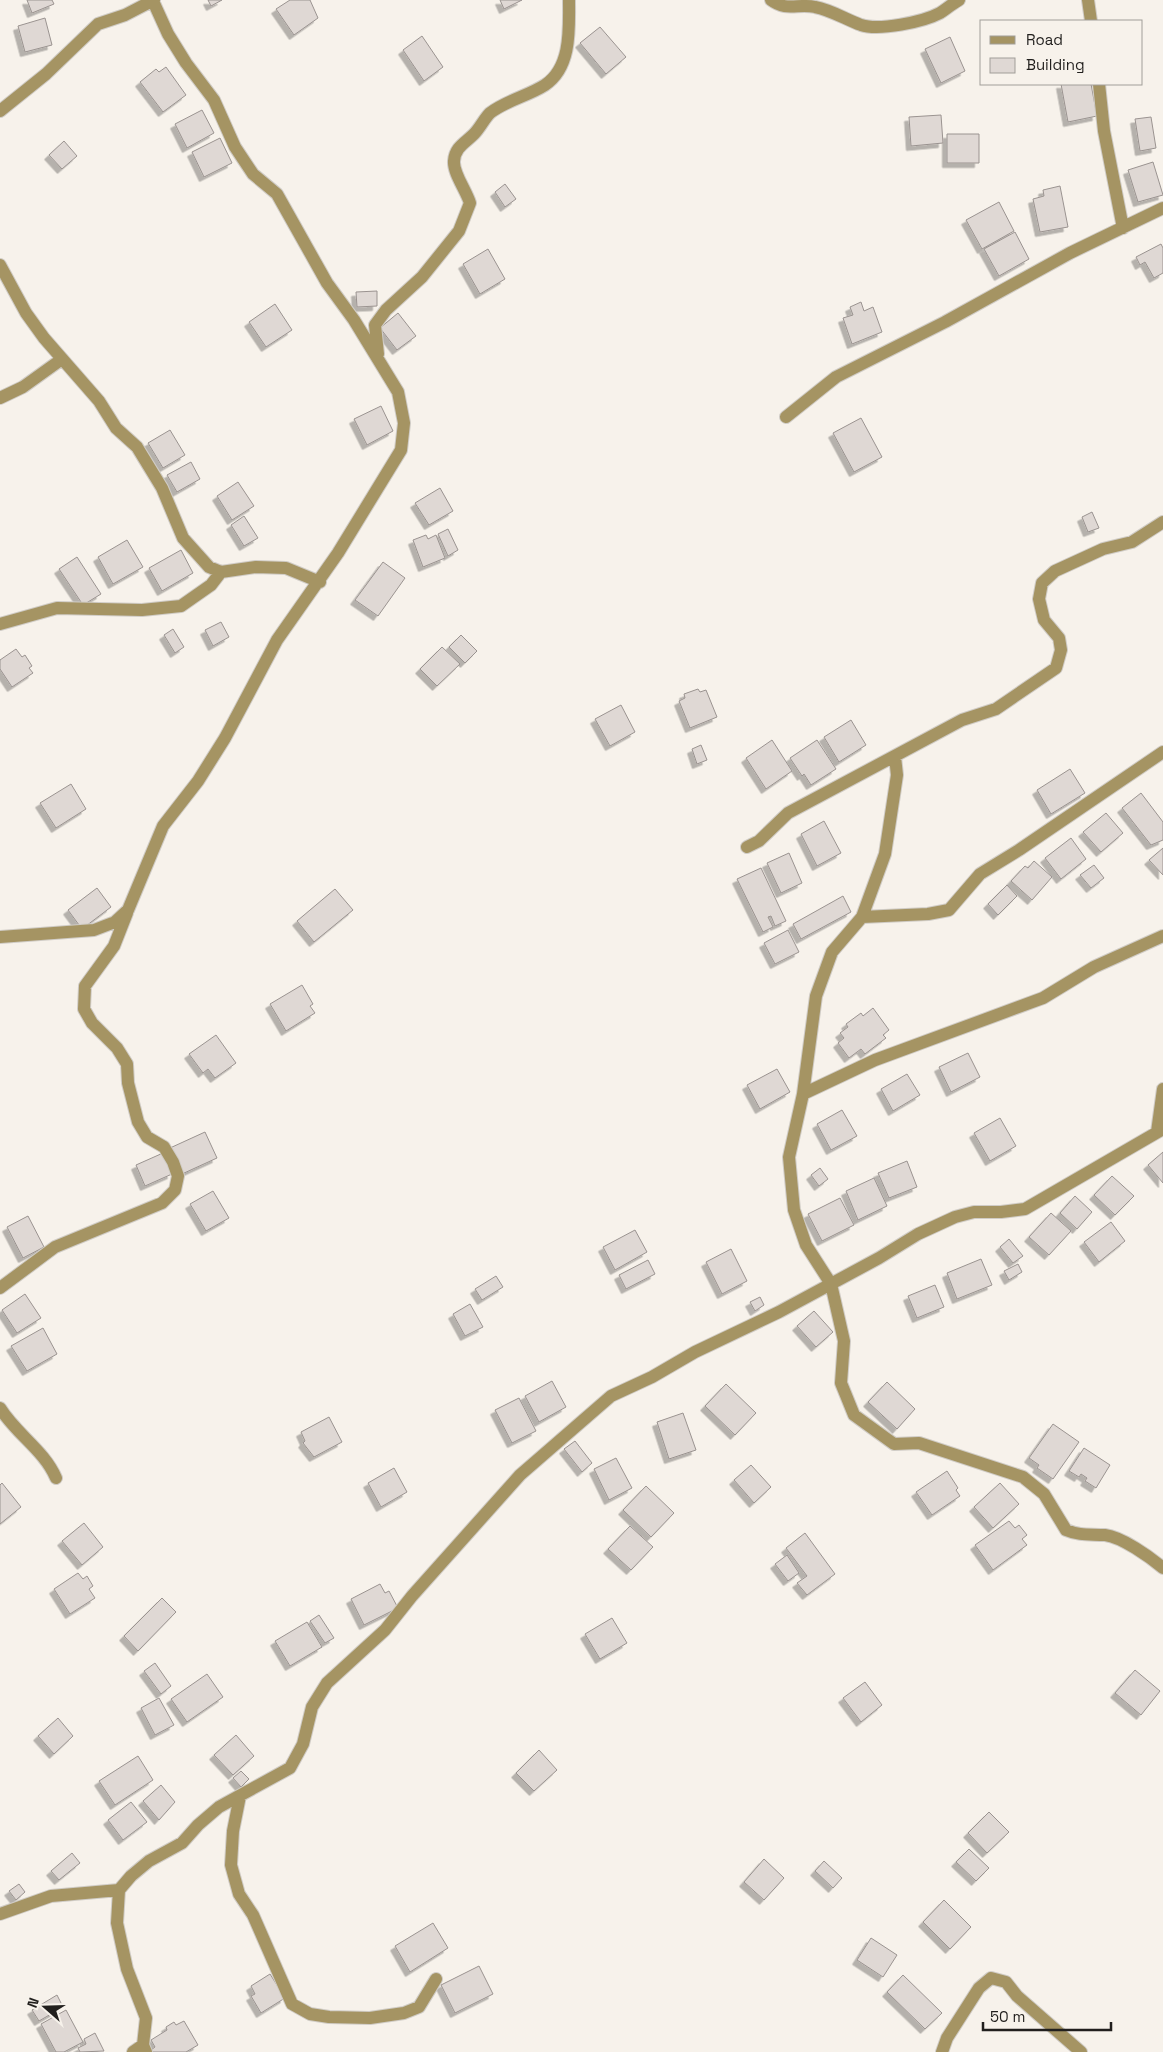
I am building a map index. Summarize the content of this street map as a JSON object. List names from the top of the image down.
{
  "legend": ["Road", "Building"],
  "scale_bar": "50 m",
  "north": "left"
}
